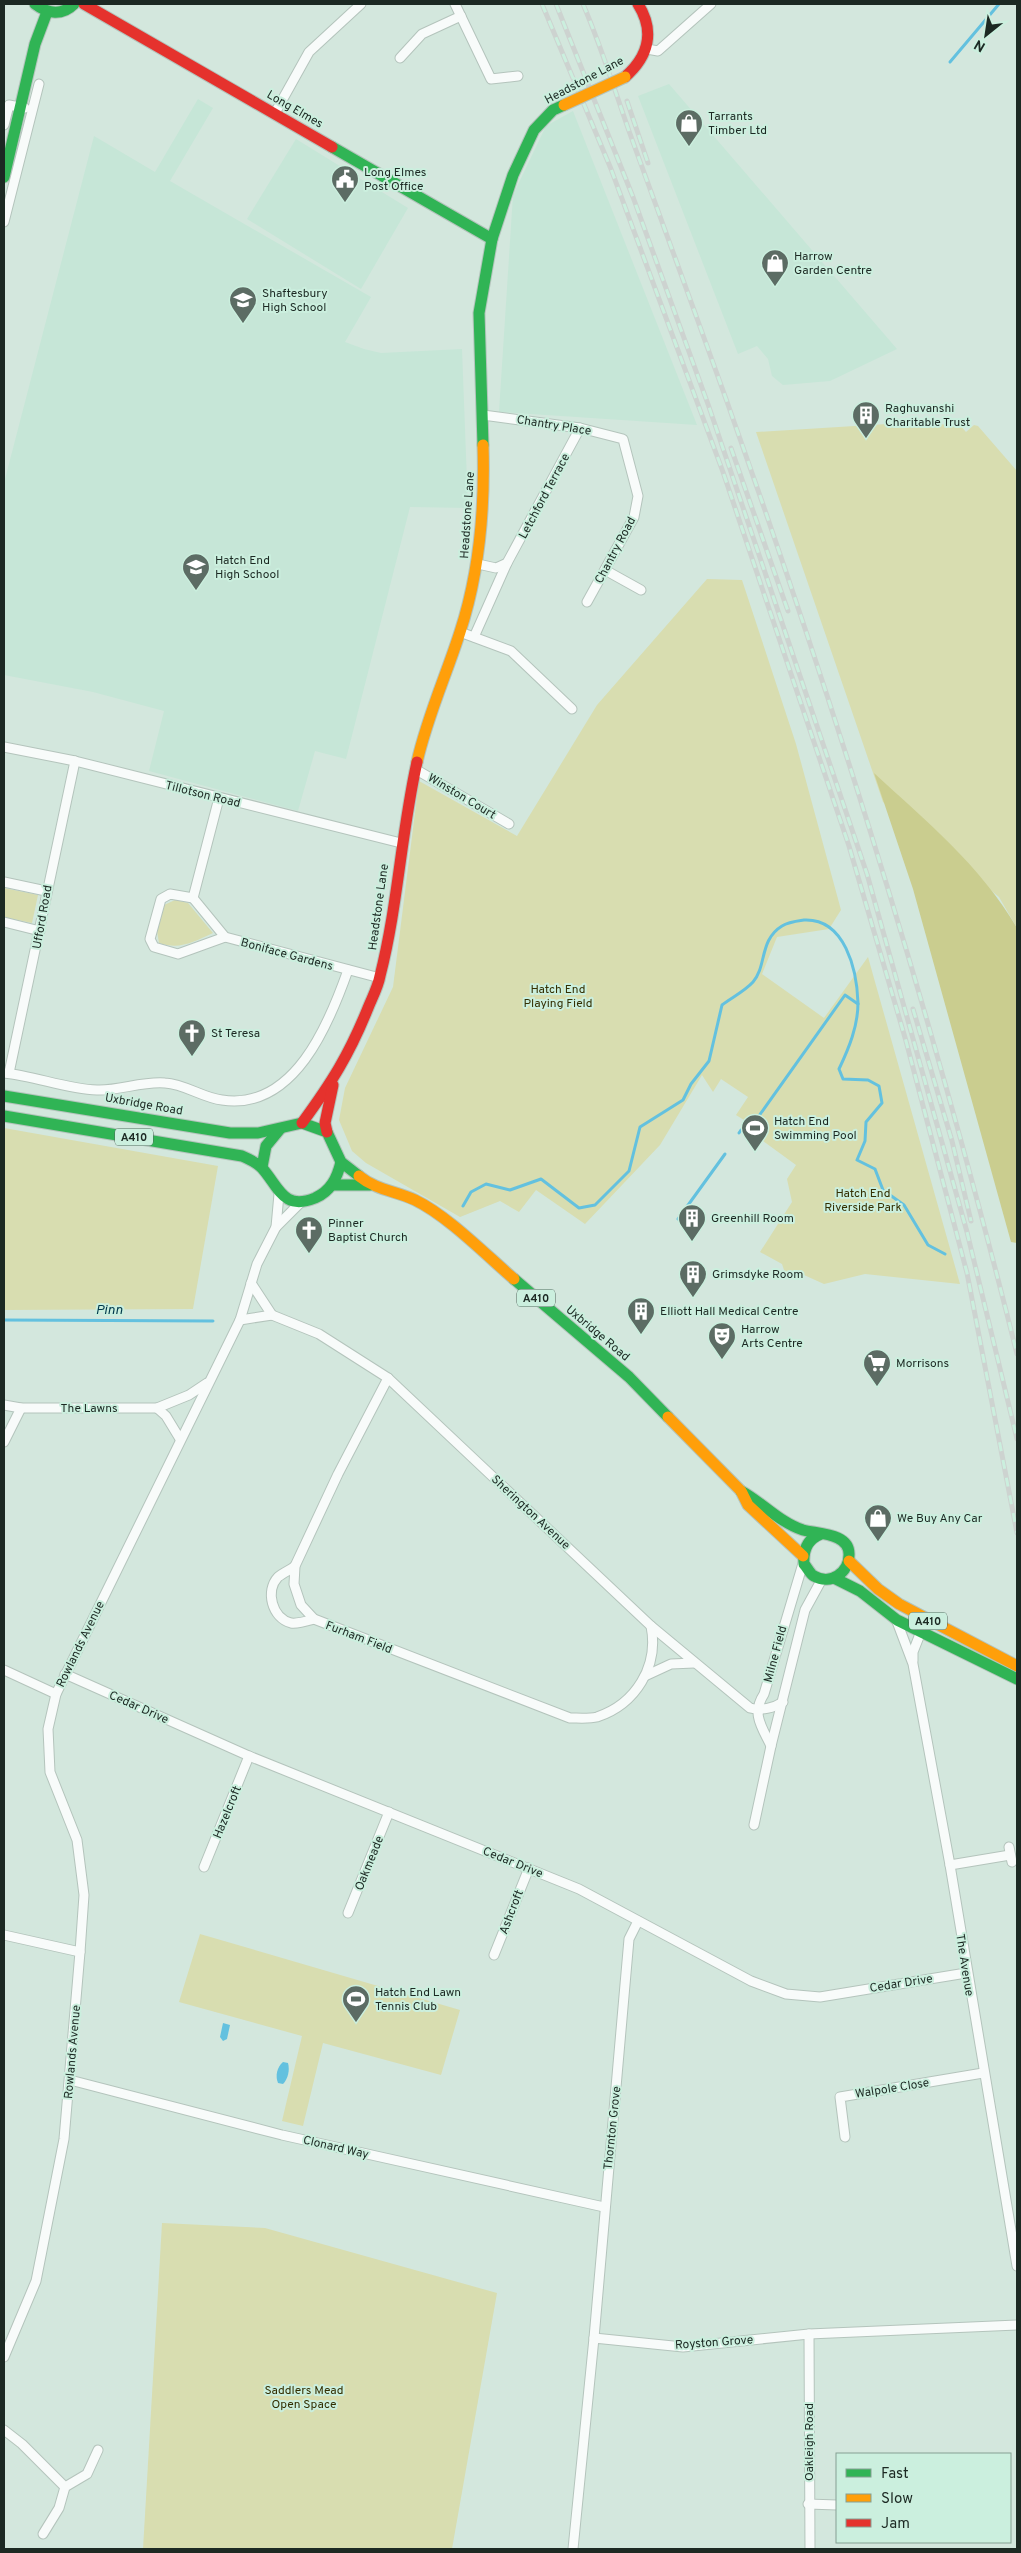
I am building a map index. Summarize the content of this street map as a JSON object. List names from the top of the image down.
{
  "streets": {
    "main road": [
      "Headstone Lane",
      "Long Elmes",
      "Uxbridge Road",
      "A410"
    ],
    "street": [
      "Chantry Place",
      "Letchford Terrace",
      "Chantry Road",
      "Tillotson Road",
      "Winston Court",
      "Ufford Road",
      "Boniface Gardens",
      "The Lawns",
      "Sherington Avenue",
      "Furham Field",
      "Rowlands Avenue",
      "Milne Field",
      "Cedar Drive",
      "Hazelcroft",
      "Oakmeade",
      "Ashcroft",
      "The Avenue",
      "Walpole Close",
      "Thornton Grove",
      "Clonard Way",
      "Royston Grove",
      "Oakleigh Road"
    ]
  },
  "crossings": [
    ["Headstone Lane", "Long Elmes"],
    ["Headstone Lane", "Chantry Place"],
    ["Headstone Lane", "Tillotson Road"],
    ["Headstone Lane", "Winston Court"],
    ["Headstone Lane", "Boniface Gardens"],
    ["Headstone Lane", "Uxbridge Road"],
    ["Headstone Lane", "A410"],
    ["Headstone Lane", "Rowlands Avenue"],
    ["Chantry Place", "Letchford Terrace"],
    ["Chantry Place", "Chantry Road"],
    ["Tillotson Road", "Ufford Road"],
    ["Uxbridge Road", "A410"],
    ["Uxbridge Road", "Rowlands Avenue"],
    ["Uxbridge Road", "Milne Field"],
    ["Uxbridge Road", "The Avenue"],
    ["A410", "Rowlands Avenue"],
    ["A410", "Milne Field"],
    ["A410", "The Avenue"],
    ["Sherington Avenue", "Furham Field"],
    ["Sherington Avenue", "Milne Field"],
    ["Rowlands Avenue", "Cedar Drive"],
    ["Rowlands Avenue", "Clonard Way"],
    ["Cedar Drive", "Hazelcroft"],
    ["Cedar Drive", "Oakmeade"],
    ["Cedar Drive", "Ashcroft"],
    ["Cedar Drive", "The Avenue"],
    ["Cedar Drive", "Thornton Grove"],
    ["The Avenue", "Walpole Close"],
    ["Thornton Grove", "Clonard Way"],
    ["Thornton Grove", "Royston Grove"],
    ["Royston Grove", "Oakleigh Road"]
  ],
  "water": ["Pinn"],
  "parks": ["Hatch End Playing Field", "Hatch End Riverside Park", "Saddlers Mead Open Space"],
  "places": {
    "shop": ["Tarrants Timber Ltd", "Harrow Garden Centre", "We Buy Any Car"],
    "public building": ["Long Elmes Post Office"],
    "school or university": ["Shaftesbury High School", "Hatch End High School"],
    "building": [
      "Raghuvanshi Charitable Trust",
      "Greenhill Room",
      "Grimsdyke Room",
      "Elliott Hall Medical Centre"
    ],
    "church": ["St Teresa", "Pinner Baptist Church"],
    "sports": ["Hatch End Swimming Pool", "Hatch End Lawn Tennis Club"],
    "theatre": ["Harrow Arts Centre"],
    "supermarket": ["Morrisons"]
  },
  "legend": ["Fast", "Slow", "Jam"],
  "north": "bottom left"
}
